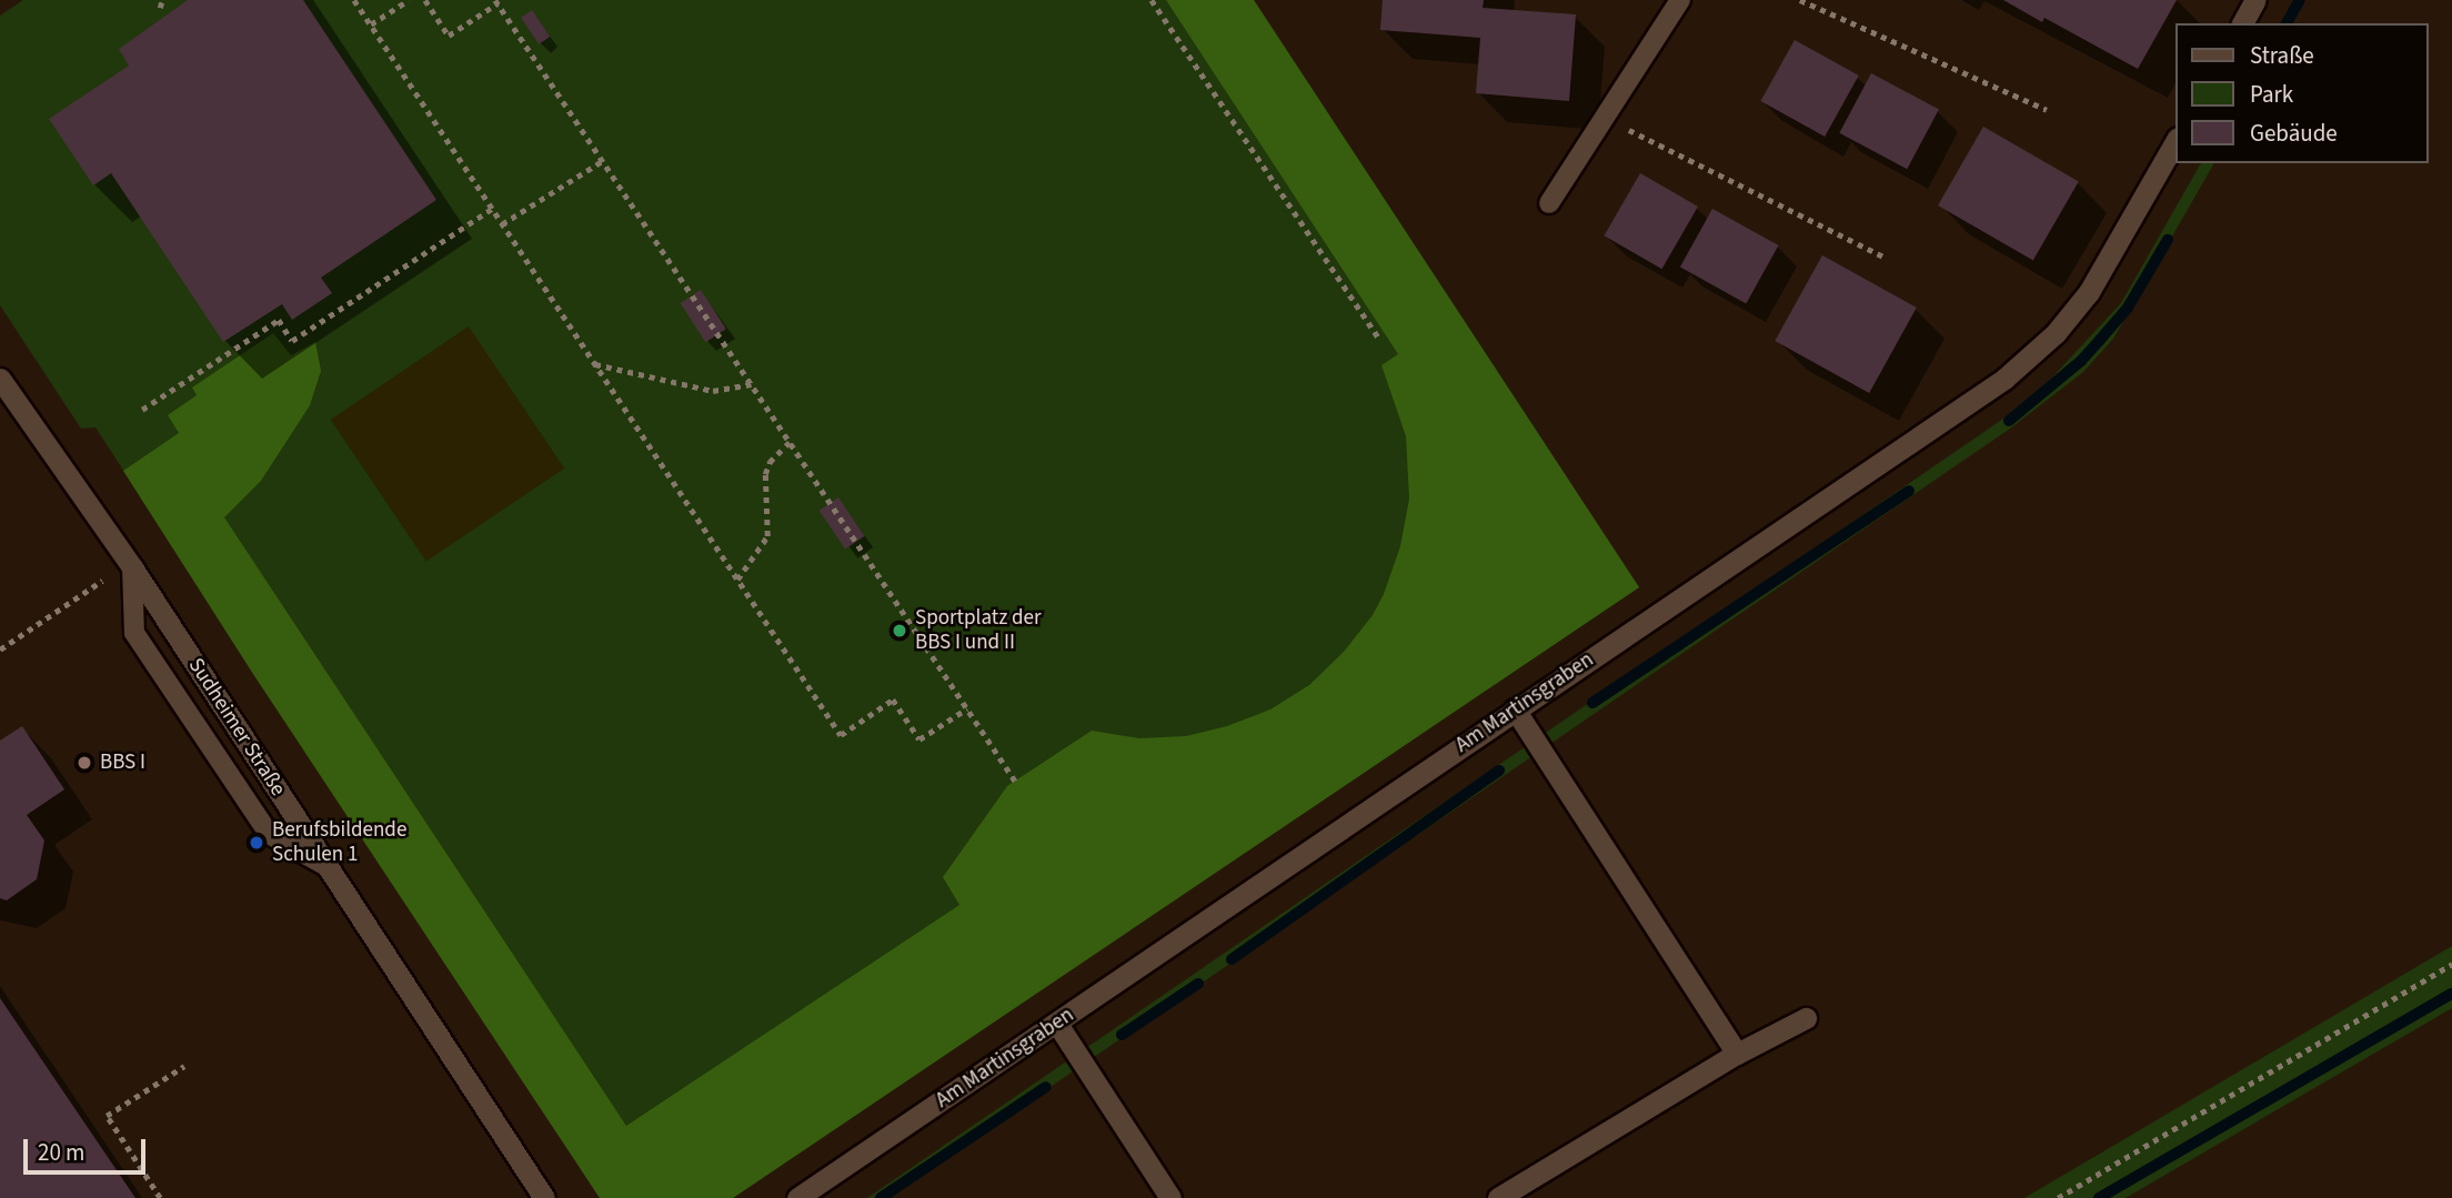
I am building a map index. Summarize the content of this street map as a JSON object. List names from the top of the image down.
{
  "streets": {
    "street": ["Am Martinsgraben", "Sudheimer Straße"]
  },
  "places": ["Sportplatz der BBS I und II", "BBS I", "Berufsbildende Schulen 1"],
  "legend": ["Straße", "Park", "Gebäude"],
  "scale_bar": "20 m"
}
